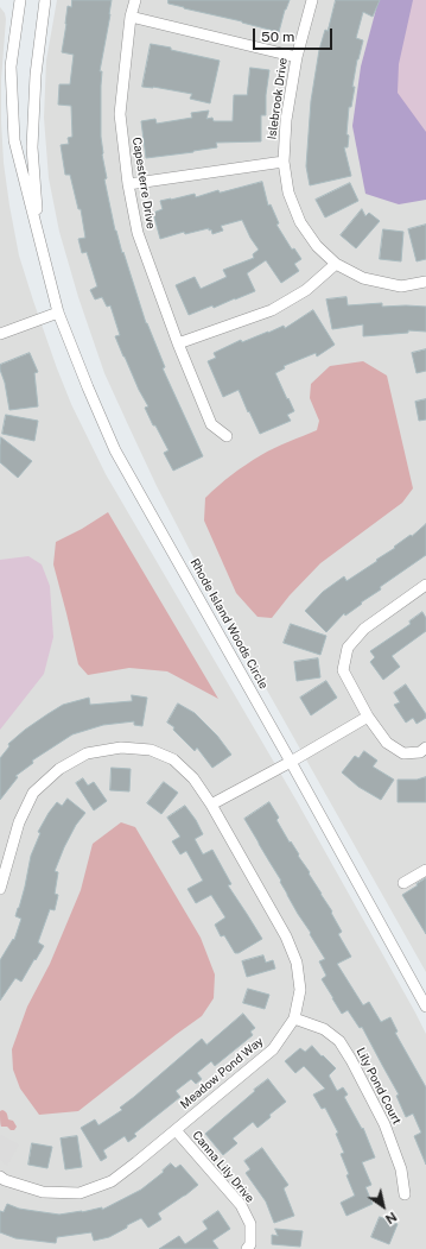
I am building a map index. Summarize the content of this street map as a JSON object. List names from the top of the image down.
{
  "streets": {
    "street": [
      "Islebrook Drive",
      "Capesterre Drive",
      "Rhode Island Woods Circle",
      "Meadow Pond Way",
      "Lily Pond Court",
      "Canna Lily Drive"
    ]
  },
  "crossings": [
    ["Meadow Pond Way", "Lily Pond Court"],
    ["Meadow Pond Way", "Canna Lily Drive"]
  ],
  "scale_bar": "50 m",
  "north": "bottom right"
}
